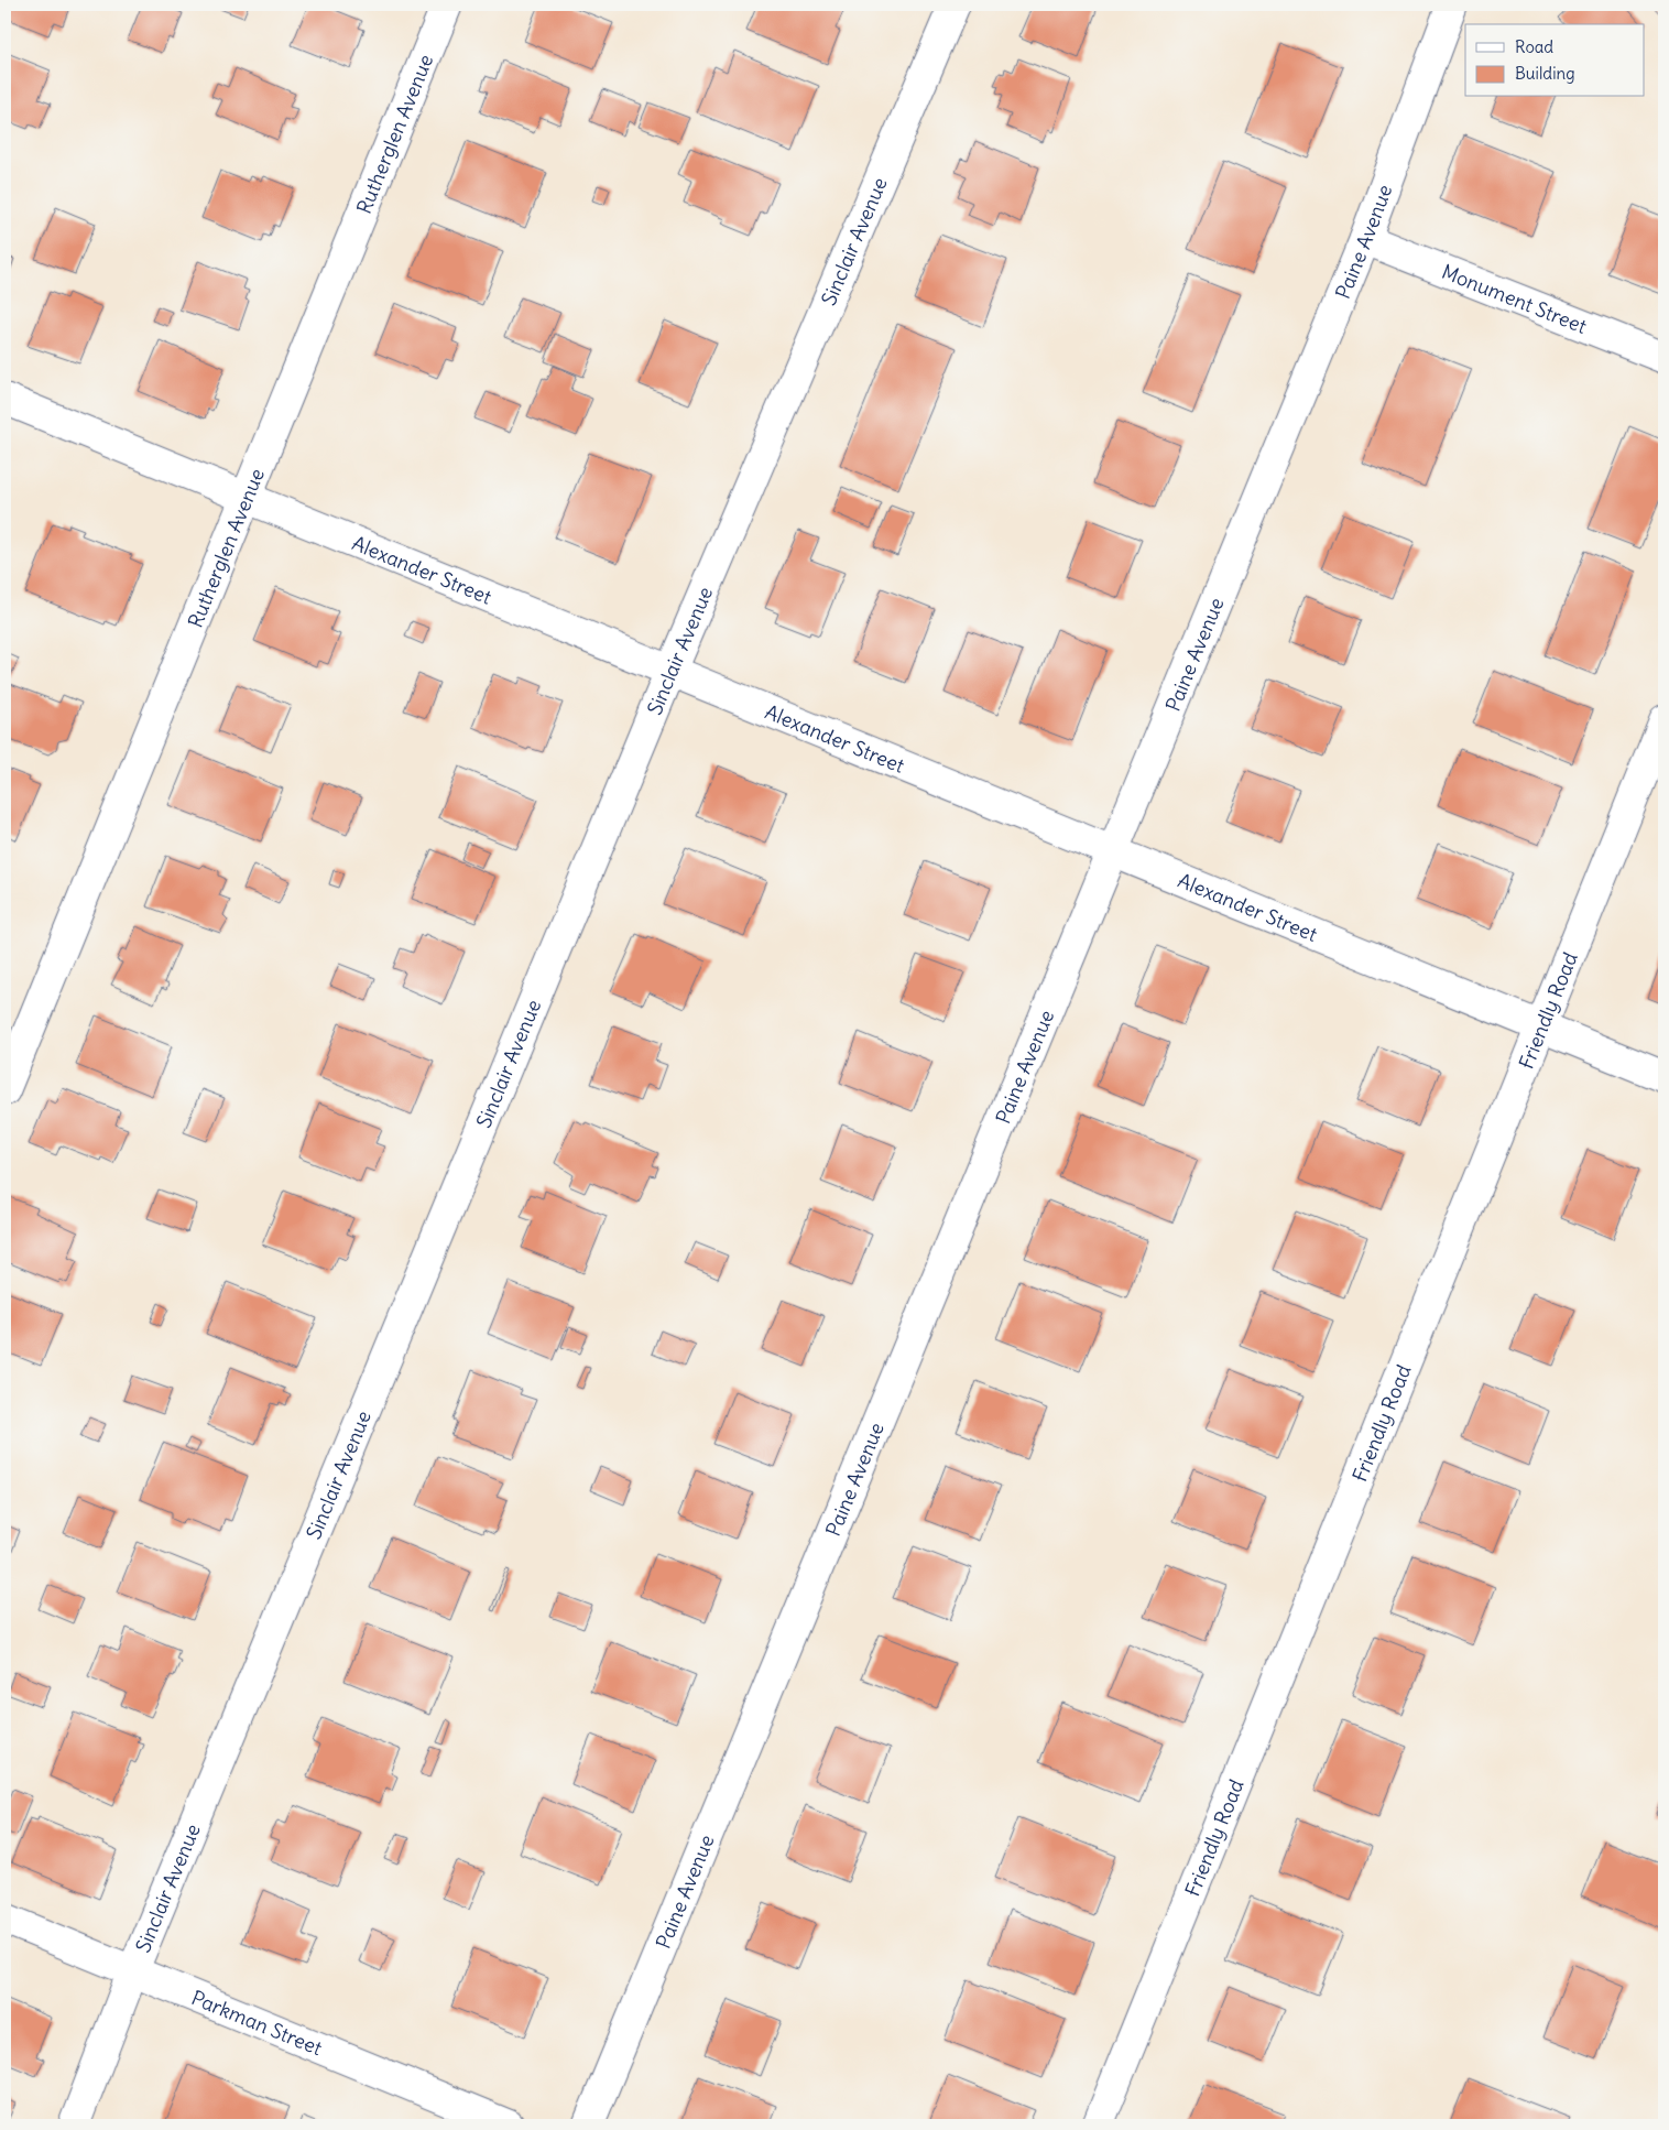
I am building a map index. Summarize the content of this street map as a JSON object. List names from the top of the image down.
{
  "streets": {
    "street": [
      "Rutherglen Avenue",
      "Sinclair Avenue",
      "Paine Avenue",
      "Monument Street",
      "Alexander Street",
      "Friendly Road",
      "Parkman Street"
    ]
  },
  "crossings": [
    ["Rutherglen Avenue", "Alexander Street"],
    ["Sinclair Avenue", "Alexander Street"],
    ["Sinclair Avenue", "Parkman Street"],
    ["Paine Avenue", "Monument Street"],
    ["Paine Avenue", "Alexander Street"],
    ["Alexander Street", "Friendly Road"]
  ],
  "legend": ["Road", "Building"]
}
